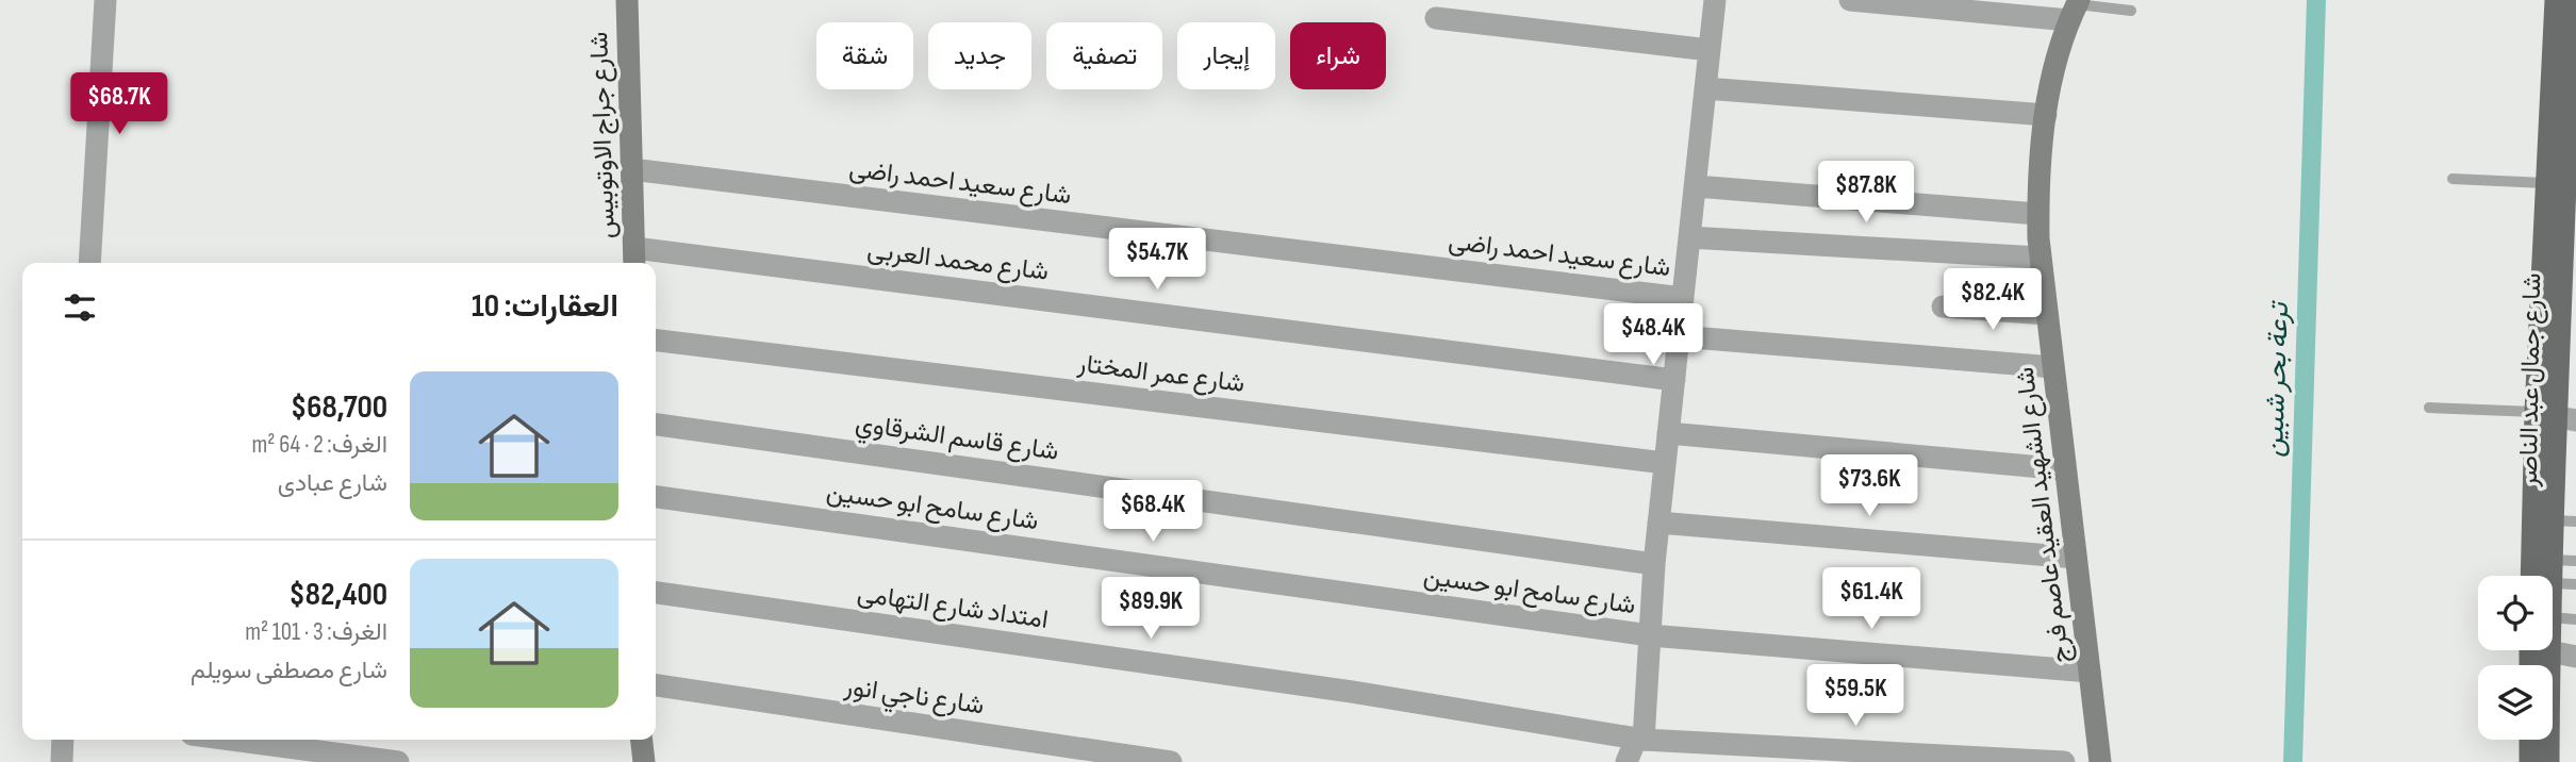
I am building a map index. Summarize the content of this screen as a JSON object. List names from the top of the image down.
{
  "streets": {
    "main road": ["شارع جمال عبد الناصر"],
    "street": [
      "شارع جراج الاوتوبيس",
      "شارع سعيد احمد راضى",
      "شارع محمد العربى",
      "شارع عمر المختار",
      "شارع قاسم الشرقاوي",
      "شارع سامح ابو حسين",
      "شارع الشهيد العقيد عاصم فرج",
      "امتداد شارع التهامى",
      "شارع ناجي انور"
    ]
  },
  "crossings": [
    ["شارع جراج الاوتوبيس", "شارع سعيد احمد راضى"],
    ["شارع جراج الاوتوبيس", "شارع محمد العربى"],
    ["شارع سامح ابو حسين", "شارع الشهيد العقيد عاصم فرج"]
  ],
  "water": ["ترعة بحر شبين"],
  "page": {
    "chip": [
      "شراء",
      "إيجار",
      "تصفية",
      "جديد",
      "شقة"
    ],
    "price": [
      "$68.7K",
      "$87.8K",
      "$54.7K",
      "$82.4K",
      "$48.4K",
      "$73.6K",
      "$68.4K",
      "$61.4K",
      "$89.9K",
      "$59.5K"
    ],
    "heading": "العقارات: 10",
    "list": [
      {
        "name": "$68,700",
        "note": "الغرف: 2 · 64 m² · شارع عبادى"
      },
      {
        "name": "$82,400",
        "note": "الغرف: 3 · 101 m² · شارع مصطفى سويلم"
      }
    ]
  }
}
